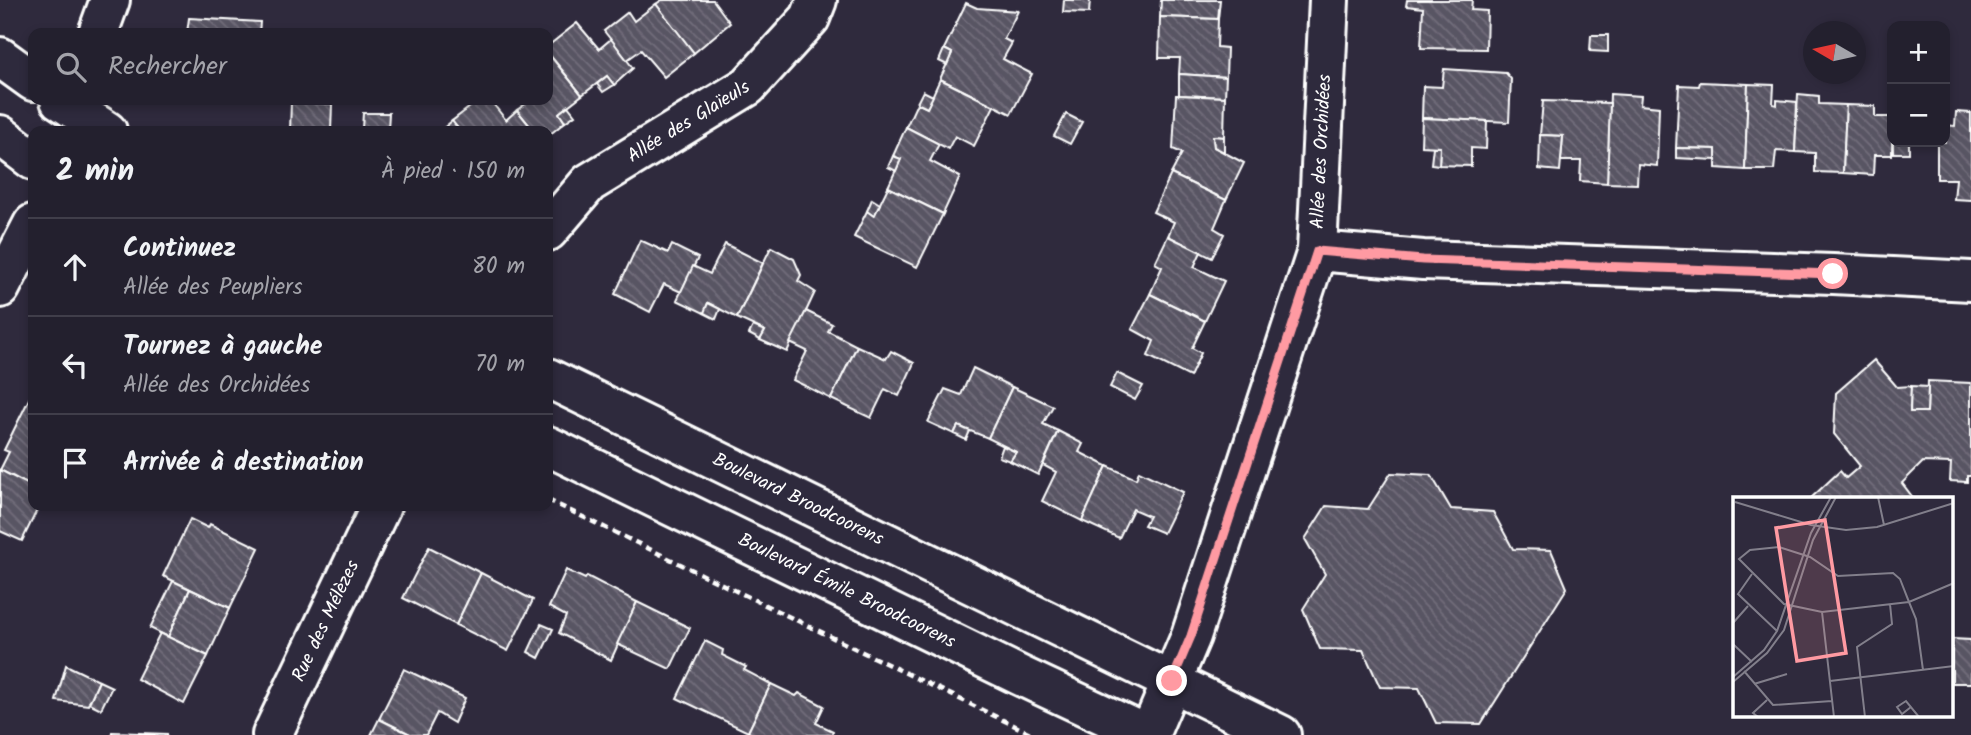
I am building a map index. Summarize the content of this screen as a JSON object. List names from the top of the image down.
{
  "streets": {
    "street": [
      "Allée des Glaïeuls",
      "Allée des Orchidées",
      "Boulevard Broodcoorens",
      "Boulevard Émile Broodcoorens",
      "Rue des Mélèzes"
    ]
  },
  "crossings": [
    ["Allée des Orchidées", "Boulevard Broodcoorens"],
    ["Allée des Orchidées", "Boulevard Émile Broodcoorens"]
  ],
  "north": "left",
  "page": {
    "map_buttons": ["+", "−"],
    "search": "Rechercher",
    "heading": ["2 min", "À pied · 150 m"],
    "list": [
      ["Continuez", "Allée des Peupliers", "80 m"],
      ["Tournez à gauche", "Allée des Orchidées", "70 m"],
      "Arrivée à destination"
    ]
  }
}
